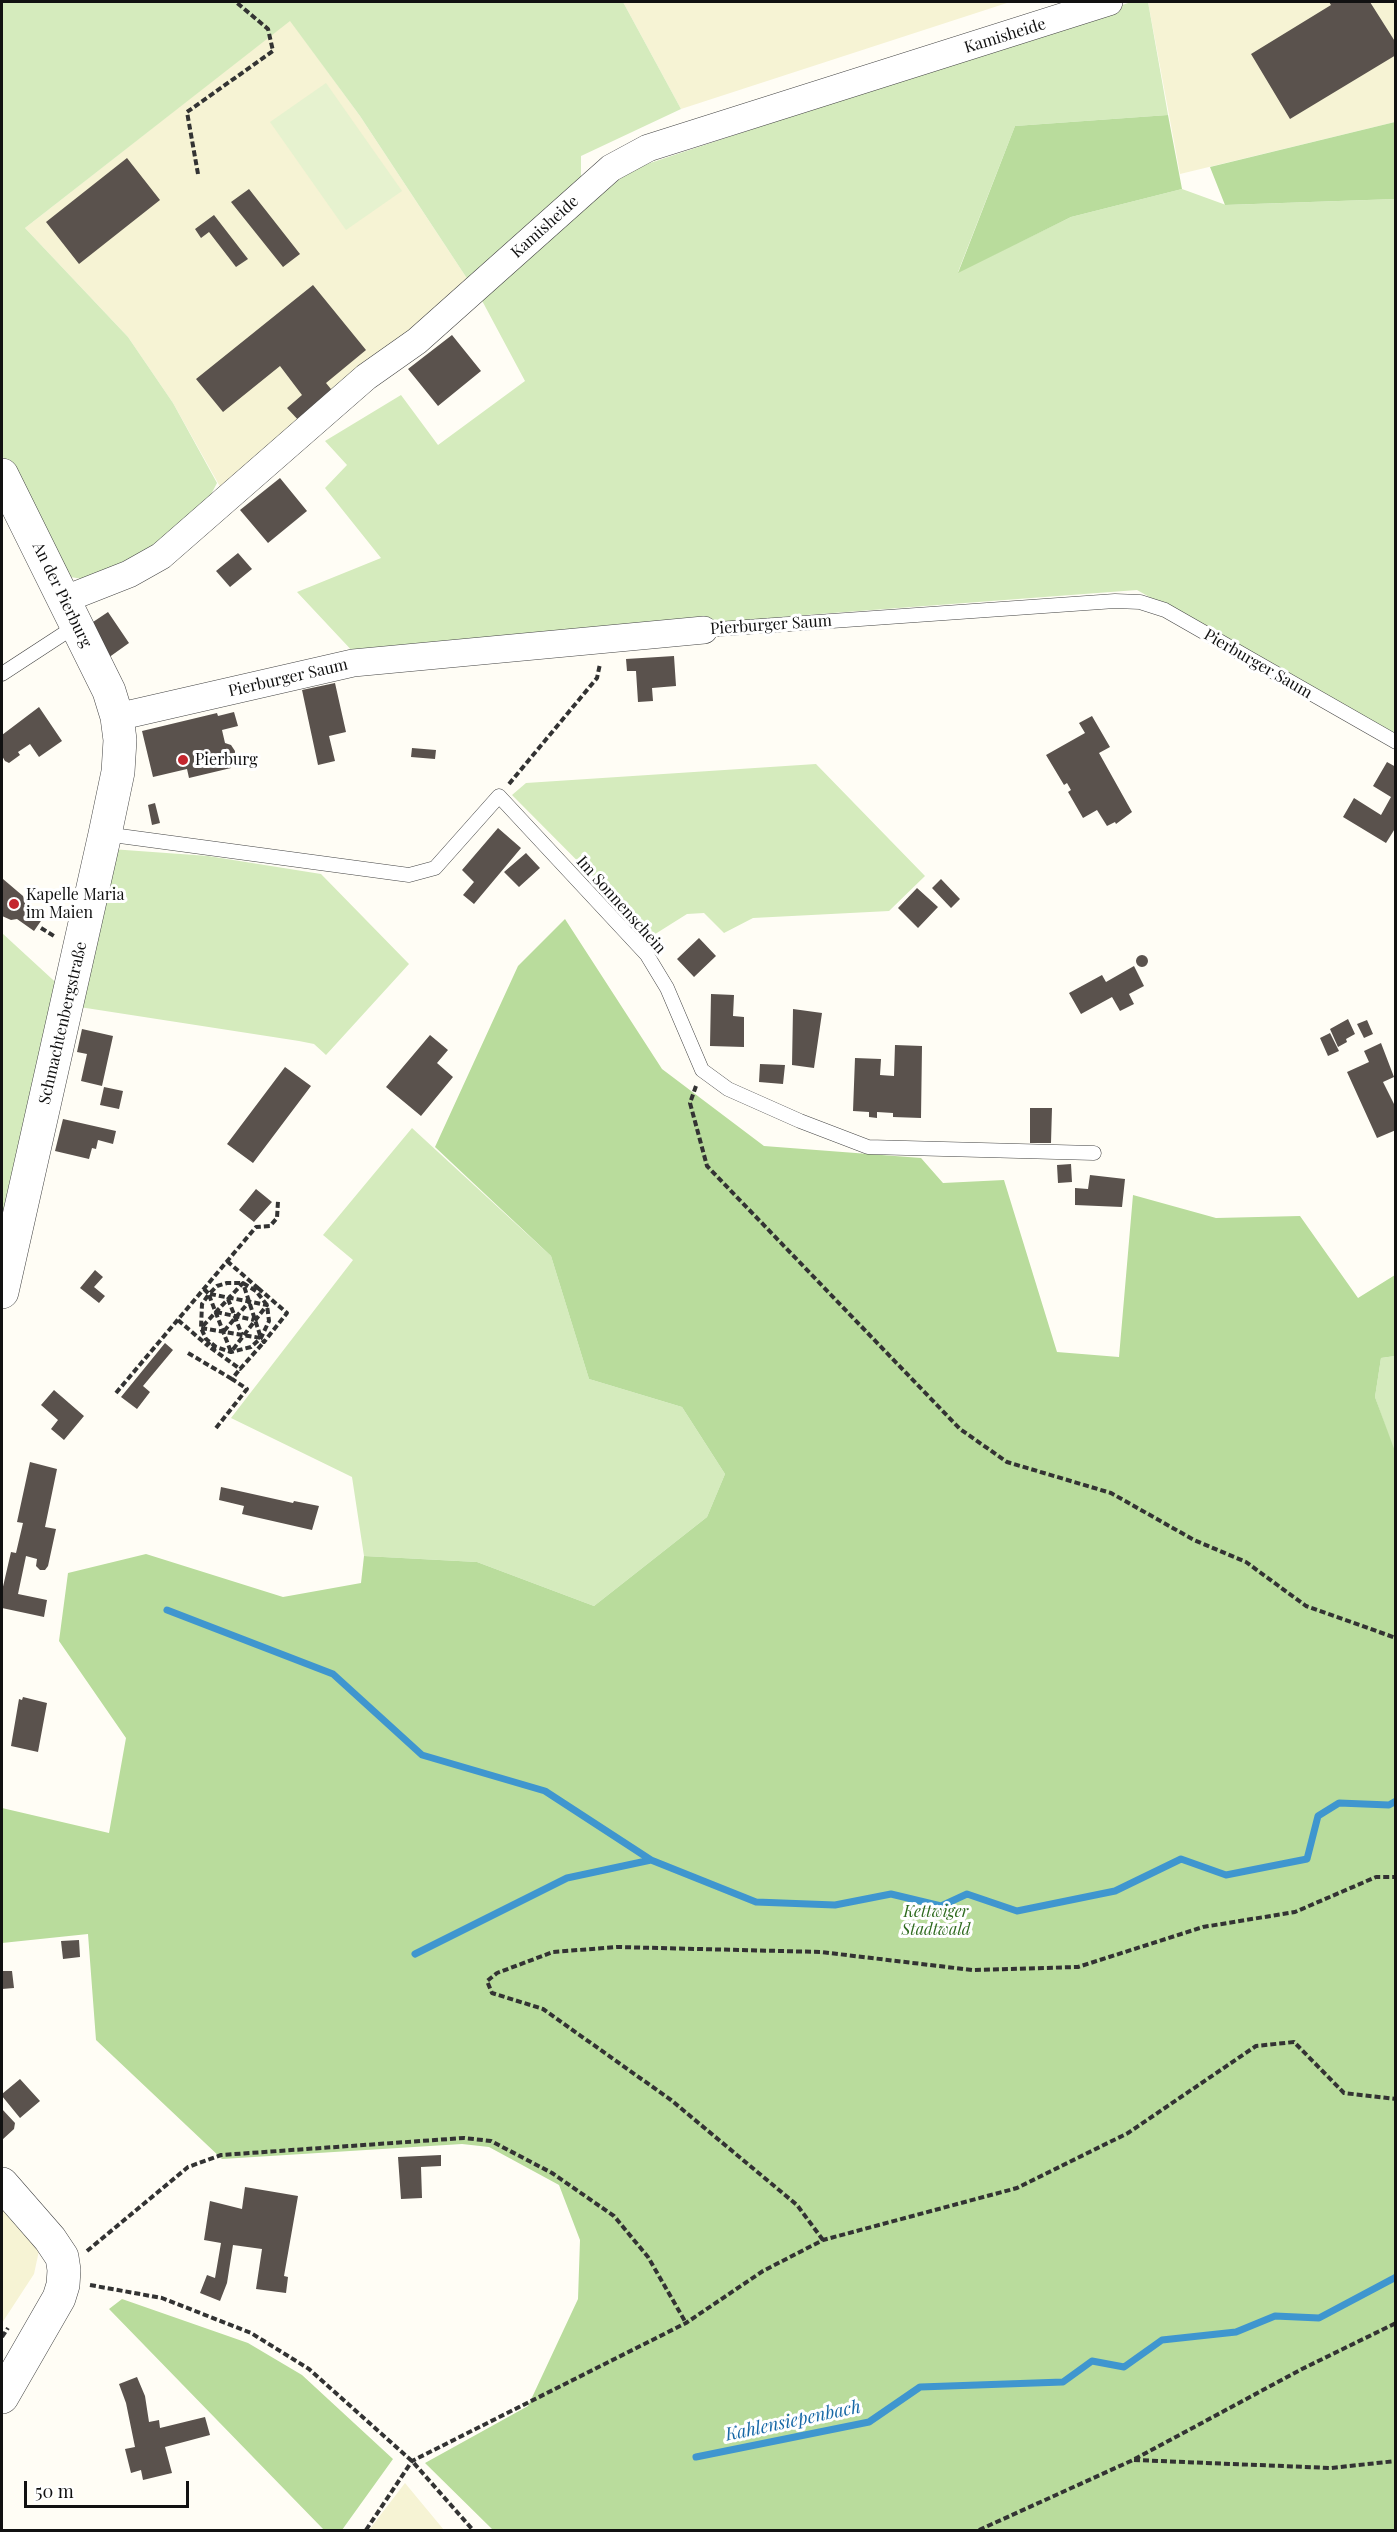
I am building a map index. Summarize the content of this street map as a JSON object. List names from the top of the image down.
{
  "streets": {
    "street": [
      "Kamisheide",
      "An der Pierburg",
      "Pierburger Saum",
      "Schmachtenbergstraße"
    ],
    "lane": ["Im Sonnenschein"]
  },
  "crossings": [
    ["Kamisheide", "An der Pierburg"],
    ["An der Pierburg", "Pierburger Saum"],
    ["An der Pierburg", "Schmachtenbergstraße"],
    ["Pierburger Saum", "Schmachtenbergstraße"]
  ],
  "water": ["Kahlensiepenbach"],
  "parks": ["Kettwiger Stadtwald"],
  "places": ["Pierburg", "Kapelle Maria im Maien"],
  "scale_bar": "50 m"
}
